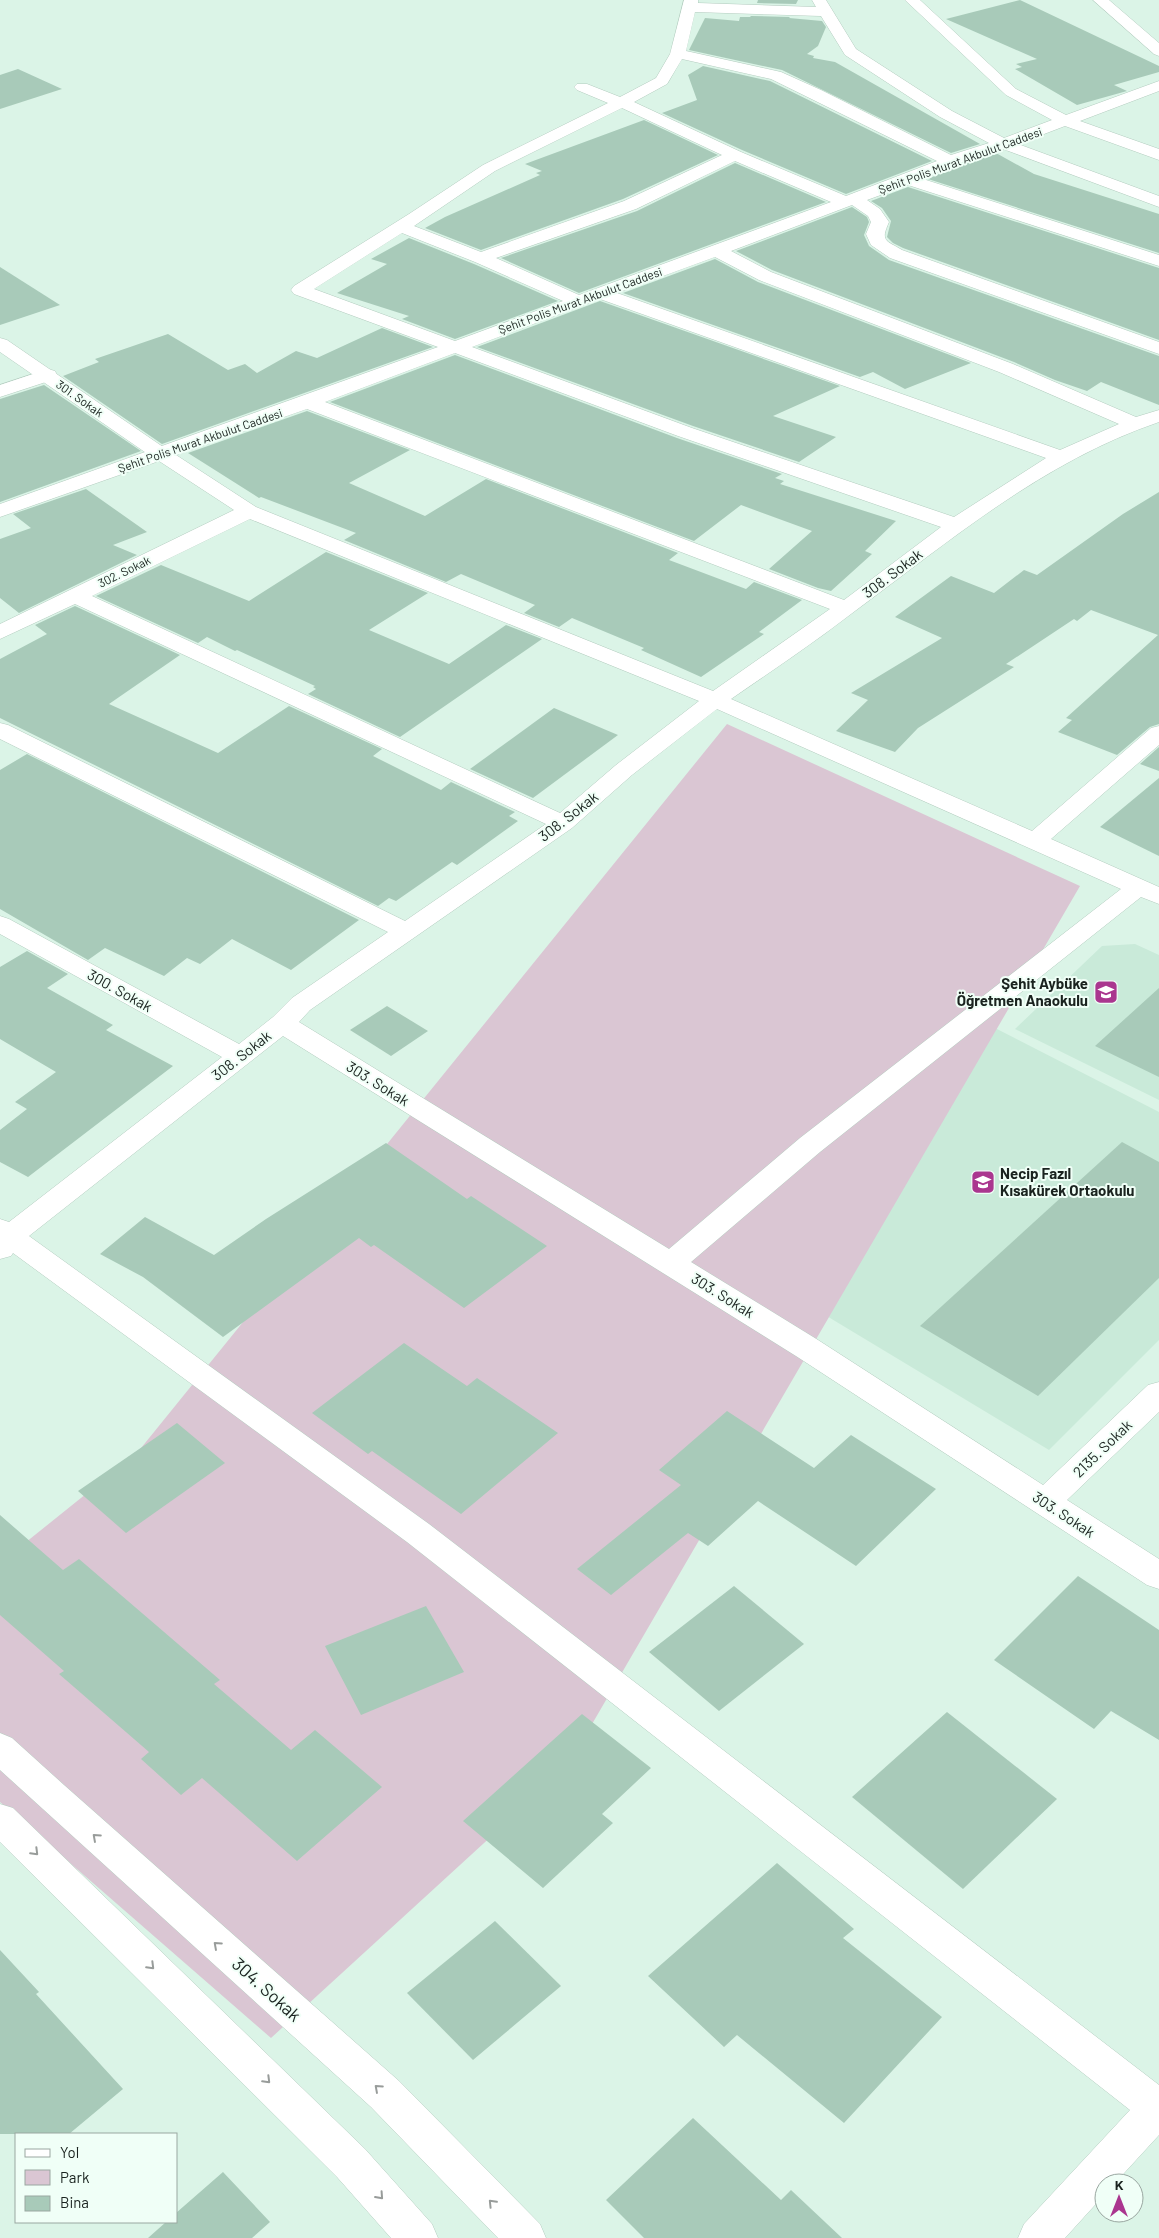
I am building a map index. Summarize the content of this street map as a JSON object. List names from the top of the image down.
{
  "streets": {
    "street": [
      "Şehit Polis Murat Akbulut Caddesi",
      "301. Sokak",
      "302. Sokak",
      "308. Sokak",
      "300. Sokak",
      "303. Sokak",
      "2135. Sokak",
      "304. Sokak"
    ]
  },
  "crossings": [
    ["Şehit Polis Murat Akbulut Caddesi", "301. Sokak"],
    ["301. Sokak", "302. Sokak"],
    ["301. Sokak", "308. Sokak"],
    ["308. Sokak", "300. Sokak"],
    ["308. Sokak", "303. Sokak"],
    ["303. Sokak", "2135. Sokak"]
  ],
  "places": {
    "school or university": ["Şehit Aybüke Öğretmen Anaokulu", "Necip Fazıl Kısakürek Ortaokulu"]
  },
  "legend": ["Yol", "Park", "Bina"],
  "north": "top"
}
